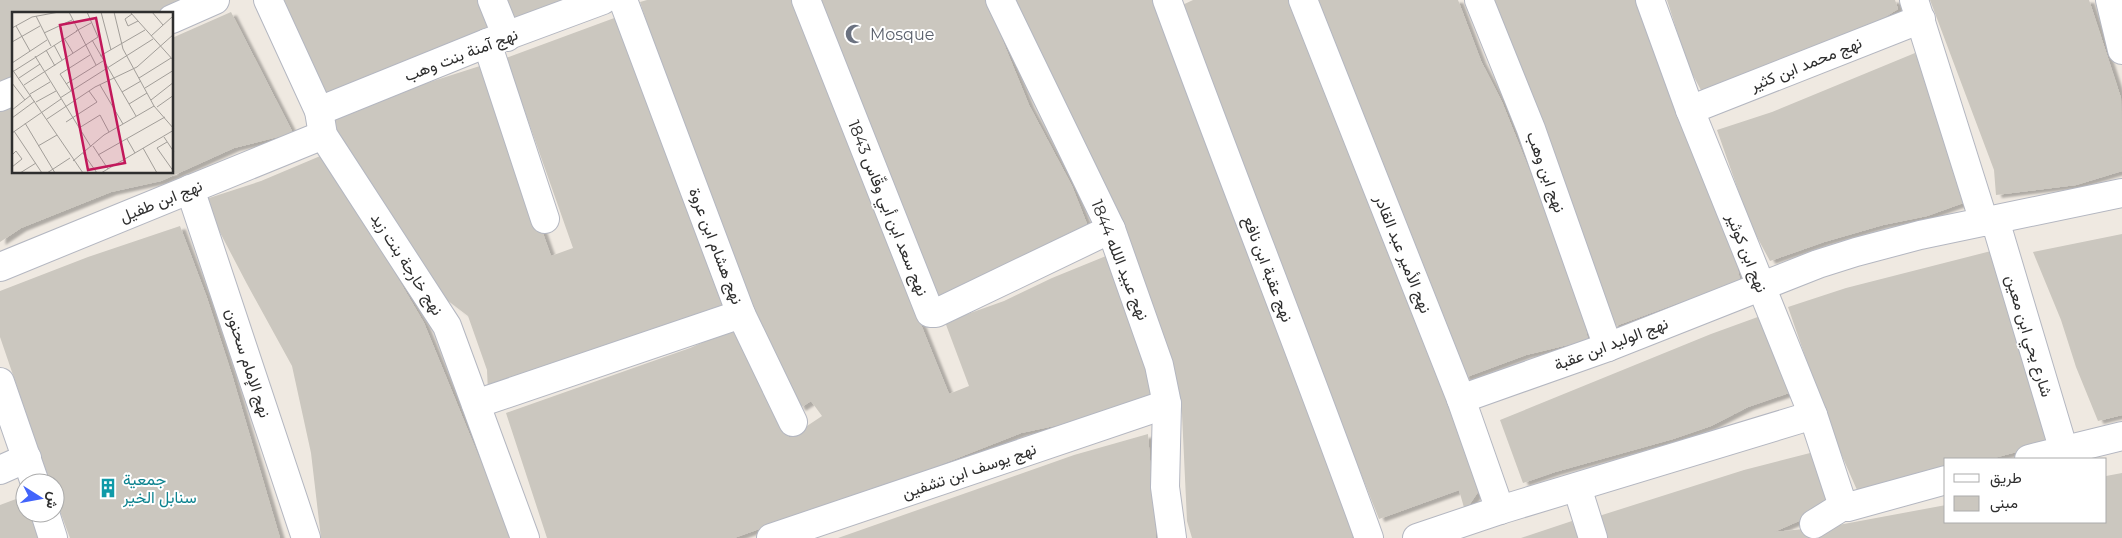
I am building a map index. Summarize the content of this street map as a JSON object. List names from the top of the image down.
{
  "streets": {
    "street": [
      "نهج آمنة بنت وهب",
      "نهج محمد ابن كثير",
      "نهج ابن وهب",
      "نهج ابن طفيل",
      "نهج سعد ابن أبي وقّاس 1843",
      "نهج هشام ابن عروة",
      "نهج ابن كوثير",
      "نهج الأمير عبد القادر",
      "نهج عبيد اللله 1844",
      "نهج خارجة بنت زيد",
      "نهج عقبة ابن نافع",
      "شارع يحي ابن معين",
      "نهج الوليد ابن عقبة",
      "نهج الإمام سحنون",
      "نهج يوسف ابن تشفين"
    ]
  },
  "crossings": [
    ["نهج آمنة بنت وهب", "نهج ابن طفيل"],
    ["نهج آمنة بنت وهب", "نهج خارجة بنت زيد"],
    ["نهج محمد ابن كثير", "نهج ابن كوثير"],
    ["نهج محمد ابن كثير", "شارع يحي ابن معين"],
    ["نهج ابن وهب", "نهج الوليد ابن عقبة"],
    ["نهج ابن طفيل", "نهج خارجة بنت زيد"],
    ["نهج ابن طفيل", "نهج الإمام سحنون"],
    ["نهج سعد ابن أبي وقّاس 1843", "نهج عبيد اللله 1844"],
    ["نهج هشام ابن عروة", "نهج خارجة بنت زيد"],
    ["نهج ابن كوثير", "نهج الوليد ابن عقبة"],
    ["نهج الأمير عبد القادر", "نهج الوليد ابن عقبة"],
    ["نهج عبيد اللله 1844", "نهج يوسف ابن تشفين"]
  ],
  "places": {
    "mosque": ["Mosque"],
    "building": ["جمعية سنابل الخير"]
  },
  "legend": ["طريق", "مبنى"],
  "north": "right"
}
